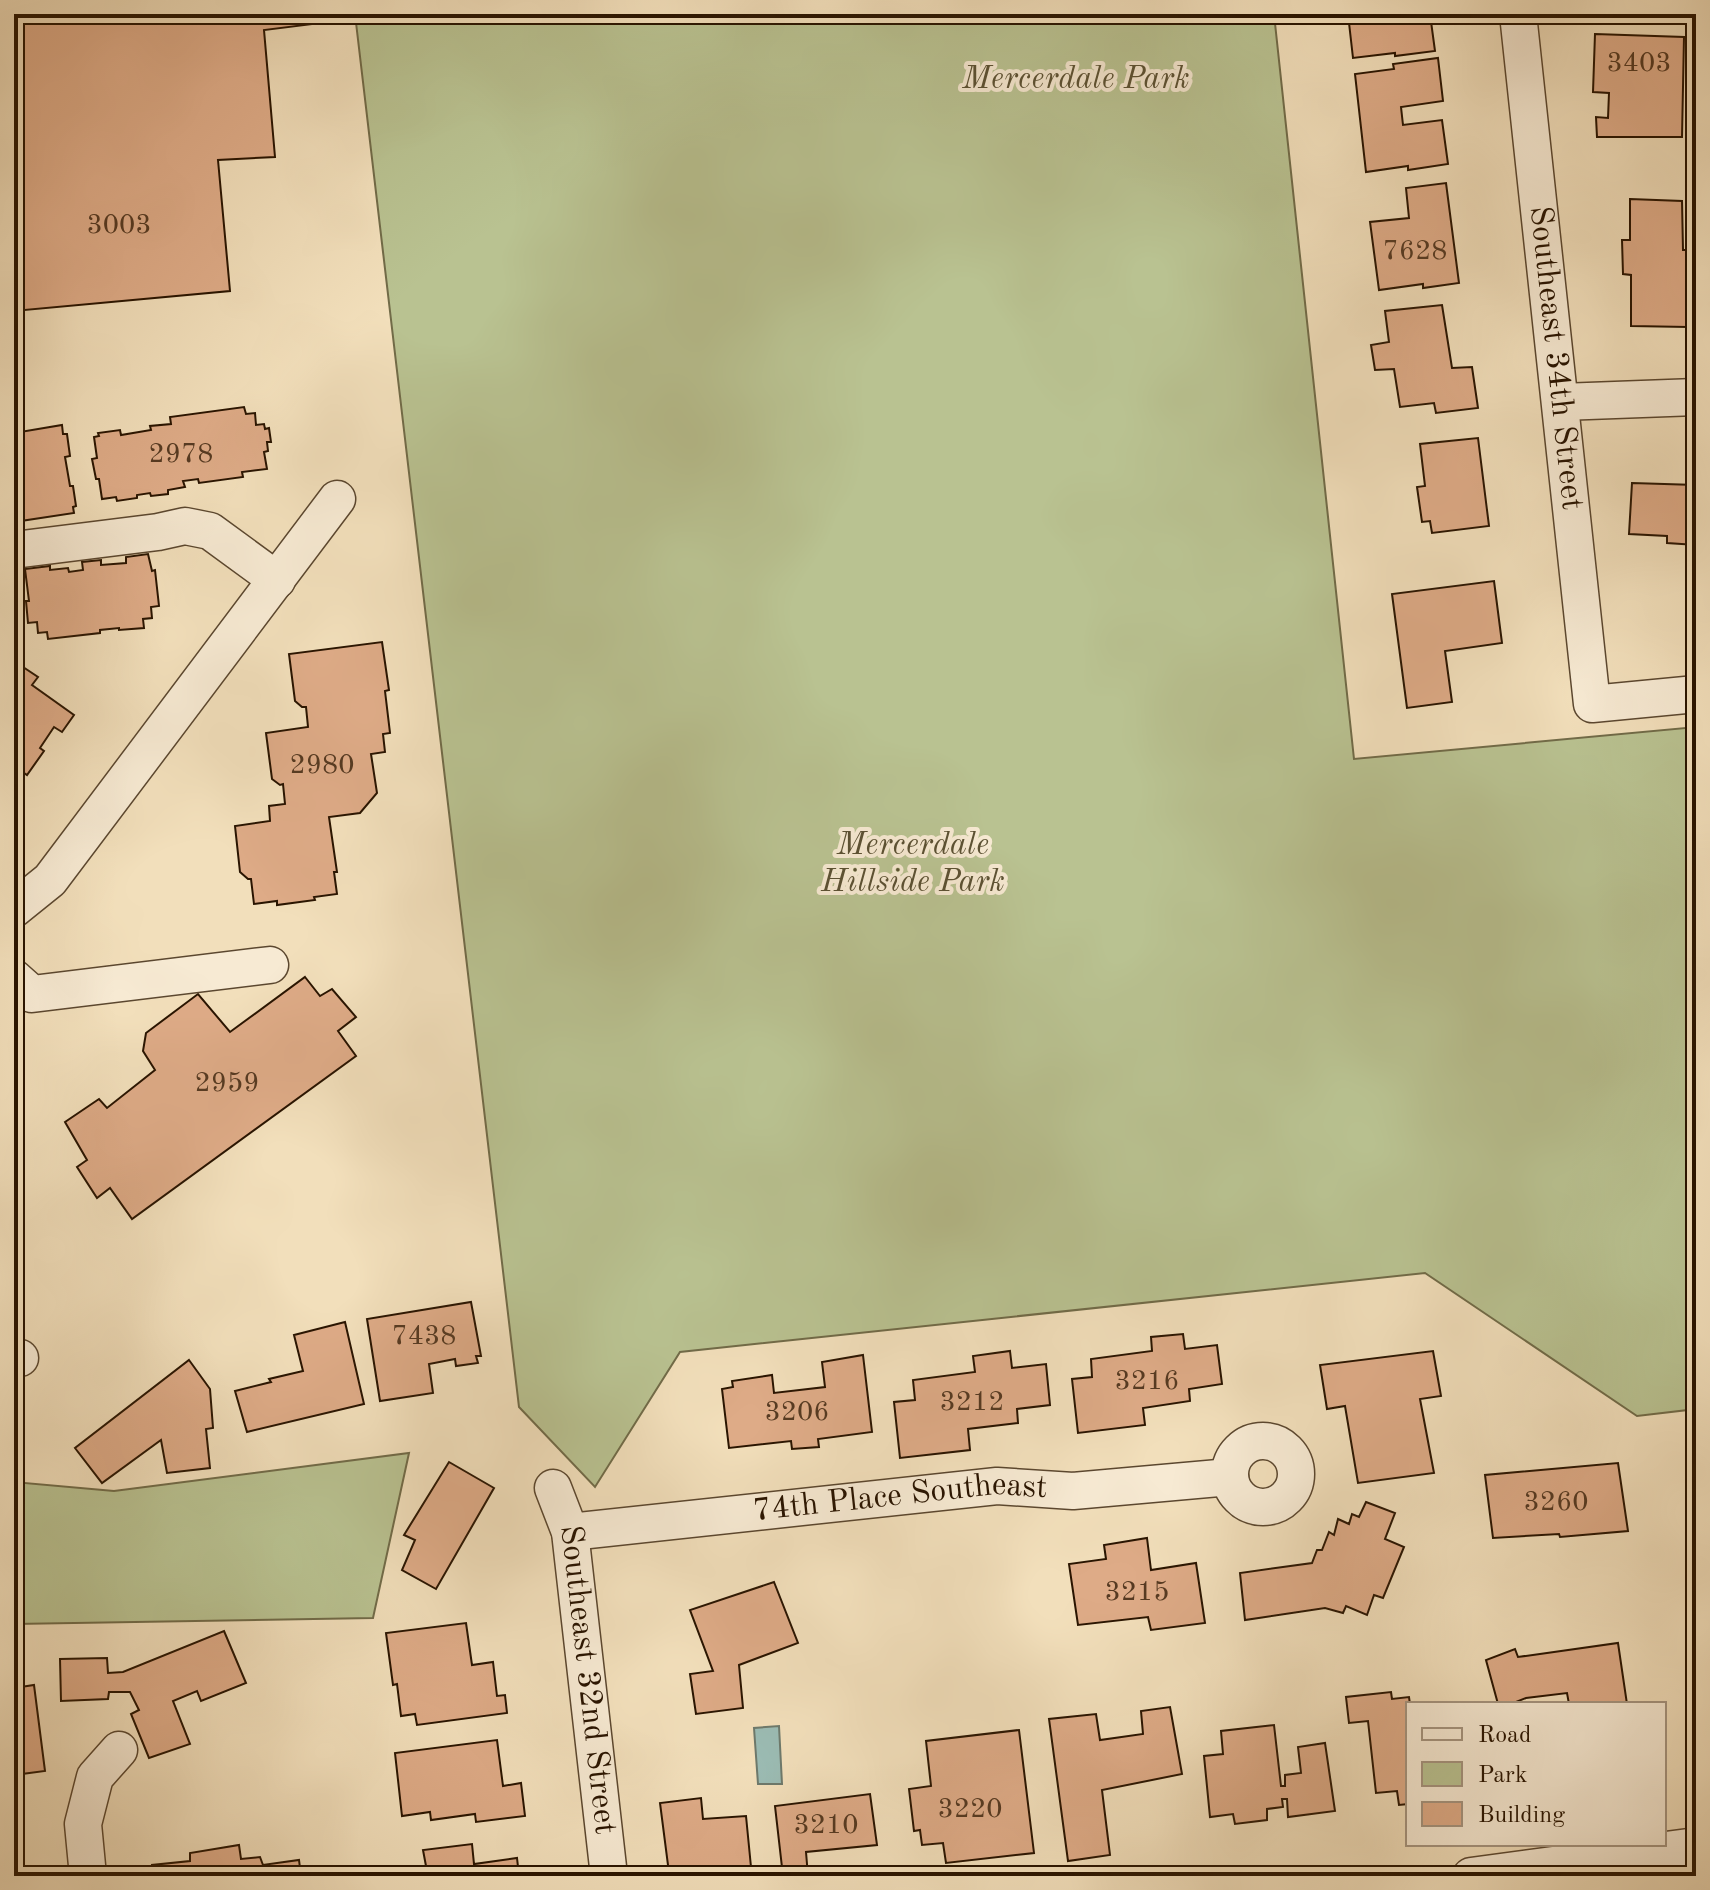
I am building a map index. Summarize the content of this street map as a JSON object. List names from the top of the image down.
{
  "streets": {
    "street": ["Southeast 34th Street", "74th Place Southeast", "Southeast 32nd Street"]
  },
  "crossings": [
    ["74th Place Southeast", "Southeast 32nd Street"]
  ],
  "parks": ["Mercerdale Park", "Mercerdale Hillside Park"],
  "house_numbers": [
    "3403",
    "3003",
    "7628",
    "2978",
    "2980",
    "2959",
    "7438",
    "3216",
    "3212",
    "3206",
    "3260",
    "3215",
    "3220",
    "3210"
  ],
  "legend": ["Road", "Park", "Building"]
}
